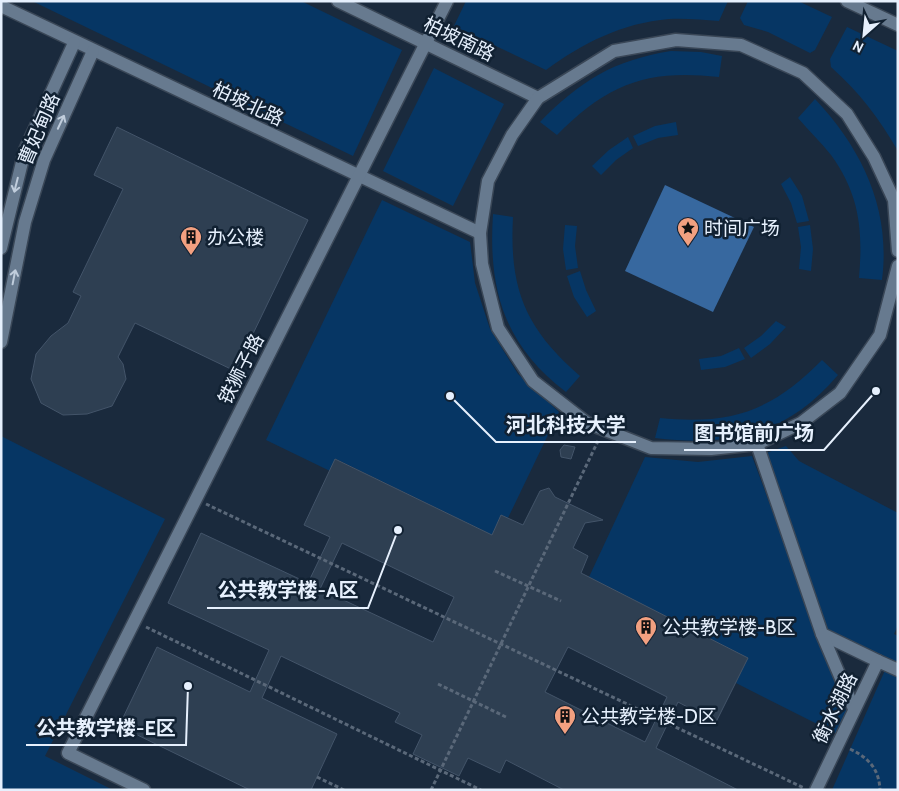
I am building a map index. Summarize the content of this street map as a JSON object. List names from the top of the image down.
{
  "streets": {
    "lane": [
      "柏坡南路",
      "柏坡北路",
      "曹妃甸路",
      "铁狮子路",
      "衡水湖路"
    ]
  },
  "crossings": [
    ["柏坡南路", "铁狮子路"],
    ["柏坡北路", "曹妃甸路"],
    ["柏坡北路", "铁狮子路"]
  ],
  "places": {
    "place": ["时间广场"],
    "building": ["办公楼", "公共教学楼-B区", "公共教学楼-D区"],
    "other": [
      "图书馆前广场",
      "河北科技大学",
      "公共教学楼-A区",
      "公共教学楼-E区"
    ]
  },
  "north": "bottom left"
}
